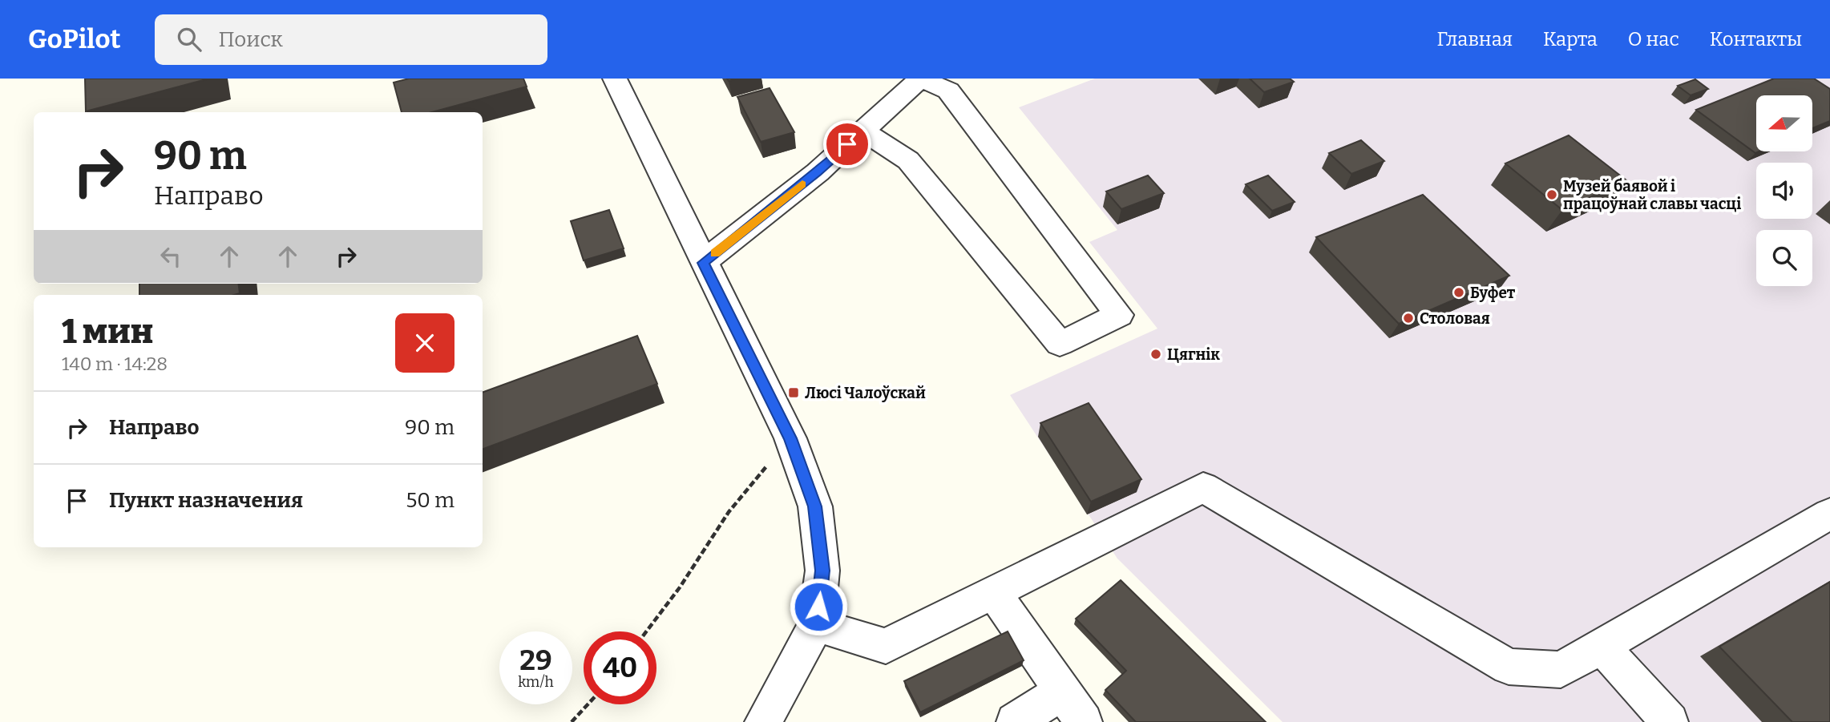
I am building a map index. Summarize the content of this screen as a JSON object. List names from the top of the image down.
{
  "places": {
    "other": [
      "Музей баявой і працоўнай славы часці",
      "Буфет",
      "Столовая",
      "Цягнік"
    ],
    "transit": ["Люсі Чалоўскай"]
  },
  "north": "left",
  "page": {
    "header": "GoPilot",
    "search": "Поиск",
    "nav": [
      "Главная",
      "Карта",
      "О нас",
      "Контакты"
    ],
    "turn": ["90 m", "Направо"],
    "heading": ["1 мин", "140 m · 14:28"],
    "list": [
      {
        "name": "Направо",
        "value": "90 m"
      },
      {
        "name": "Пункт назначения",
        "value": "50 m"
      }
    ],
    "speed": "29 km/h",
    "limit": "40"
  }
}
